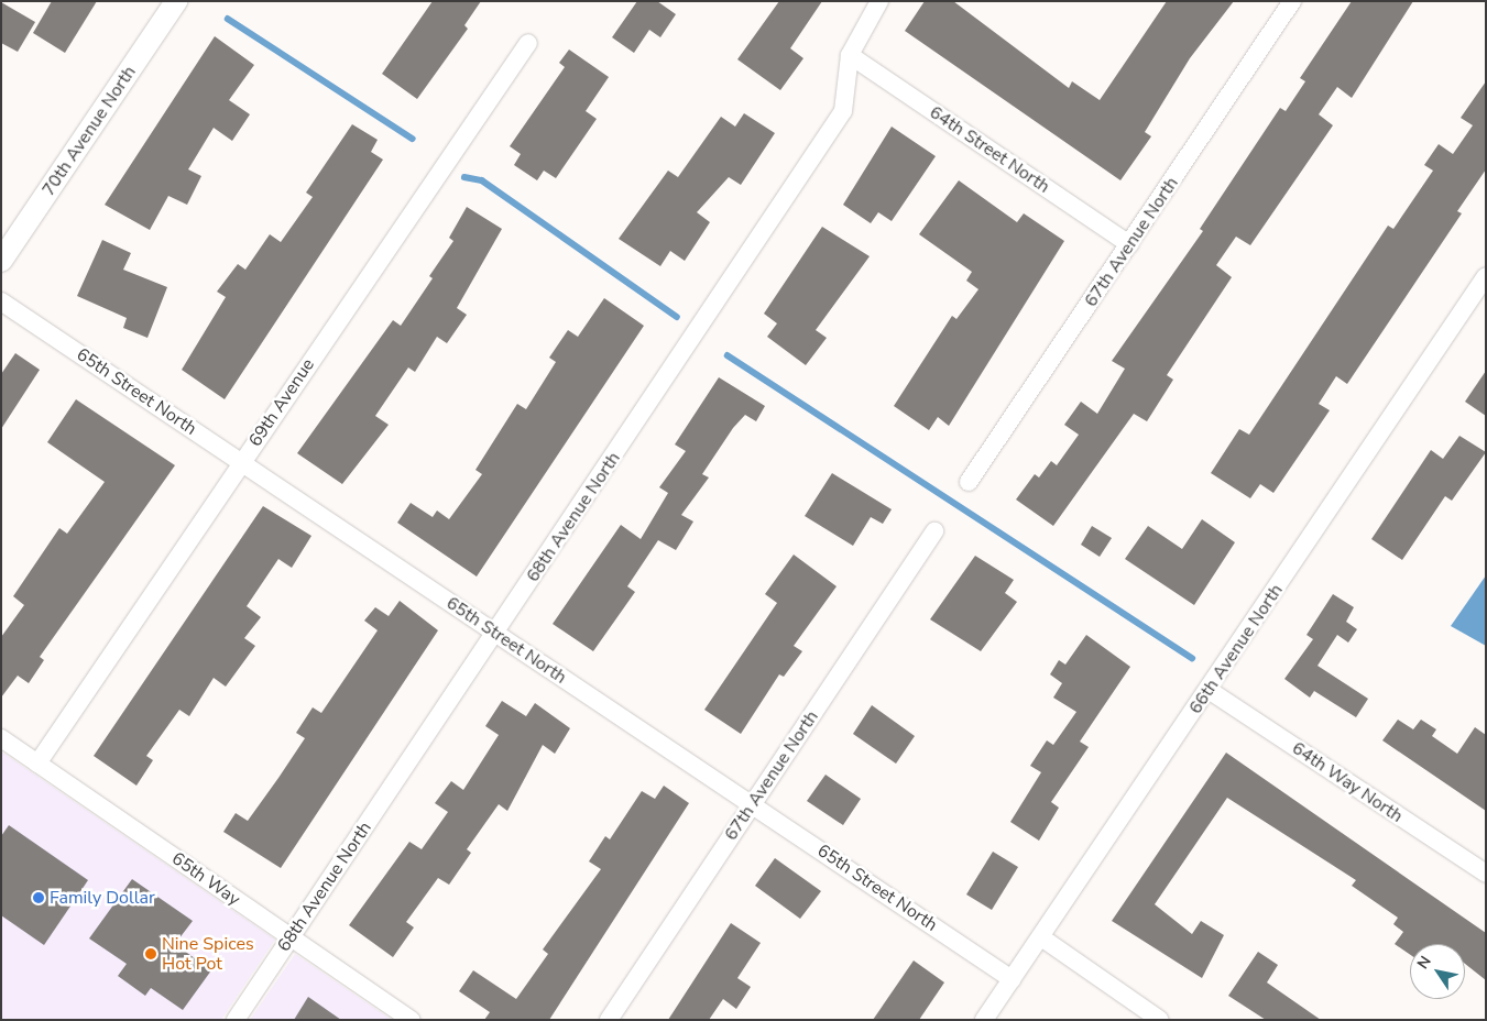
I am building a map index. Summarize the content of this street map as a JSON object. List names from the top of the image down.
{
  "streets": {
    "street": [
      "70th Avenue North",
      "64th Street North",
      "67th Avenue North",
      "65th Street North",
      "69th Avenue",
      "68th Avenue North",
      "66th Avenue North",
      "64th Way North",
      "65th Way"
    ]
  },
  "crossings": [
    ["64th Street North", "67th Avenue North"],
    ["64th Street North", "68th Avenue North"],
    ["67th Avenue North", "65th Street North"],
    ["65th Street North", "69th Avenue"],
    ["65th Street North", "68th Avenue North"],
    ["65th Street North", "66th Avenue North"],
    ["69th Avenue", "65th Way"],
    ["68th Avenue North", "65th Way"],
    ["66th Avenue North", "64th Way North"]
  ],
  "places": ["Family Dollar", "Nine Spices Hot Pot"],
  "north": "top left"
}
